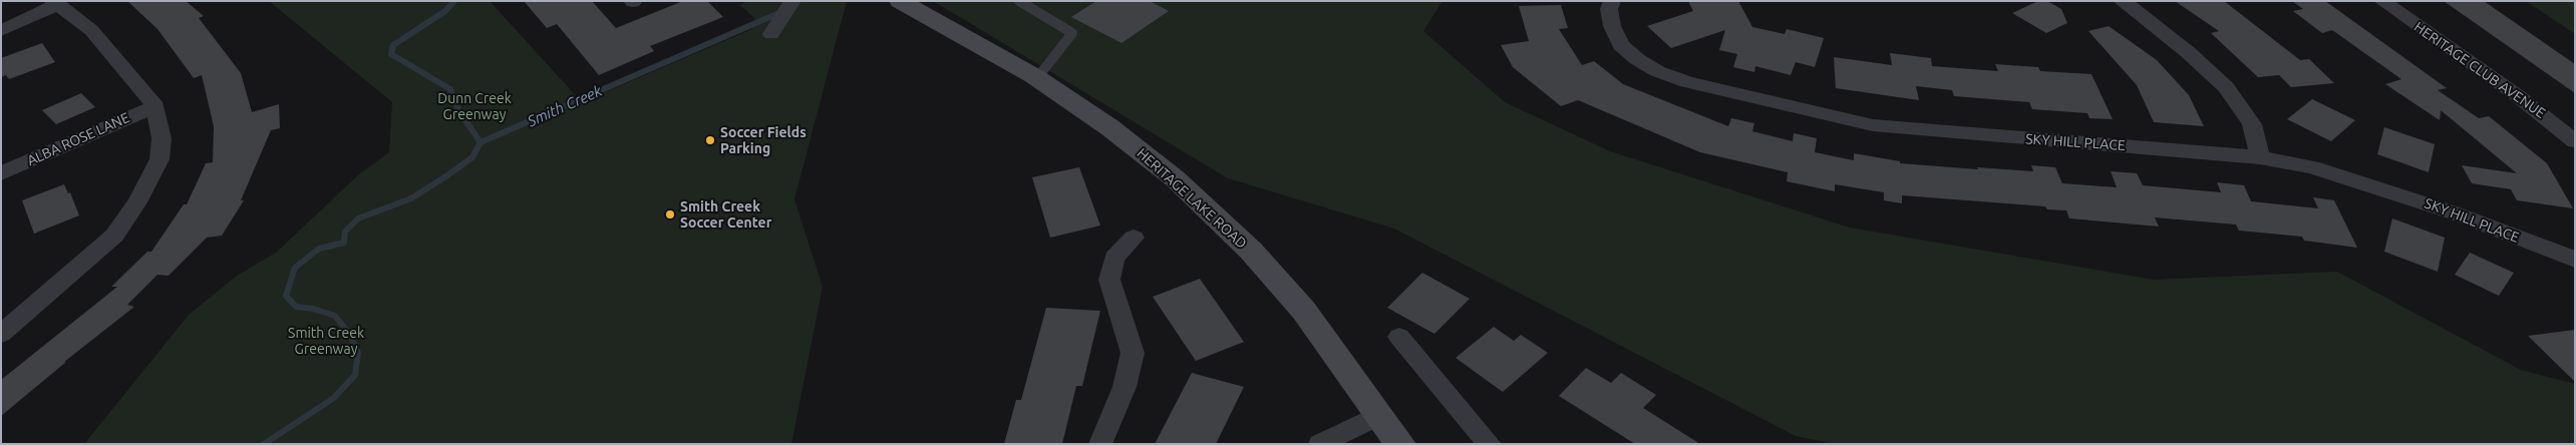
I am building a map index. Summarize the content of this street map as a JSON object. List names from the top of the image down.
{
  "streets": {
    "main road": ["HERITAGE LAKE ROAD"],
    "street": ["HERITAGE CLUB AVENUE", "ALBA ROSE LANE", "SKY HILL PLACE"]
  },
  "water": ["Smith Creek"],
  "parks": ["Dunn Creek Greenway", "Smith Creek Greenway"],
  "places": ["Soccer Fields Parking", "Smith Creek Soccer Center"]
}
